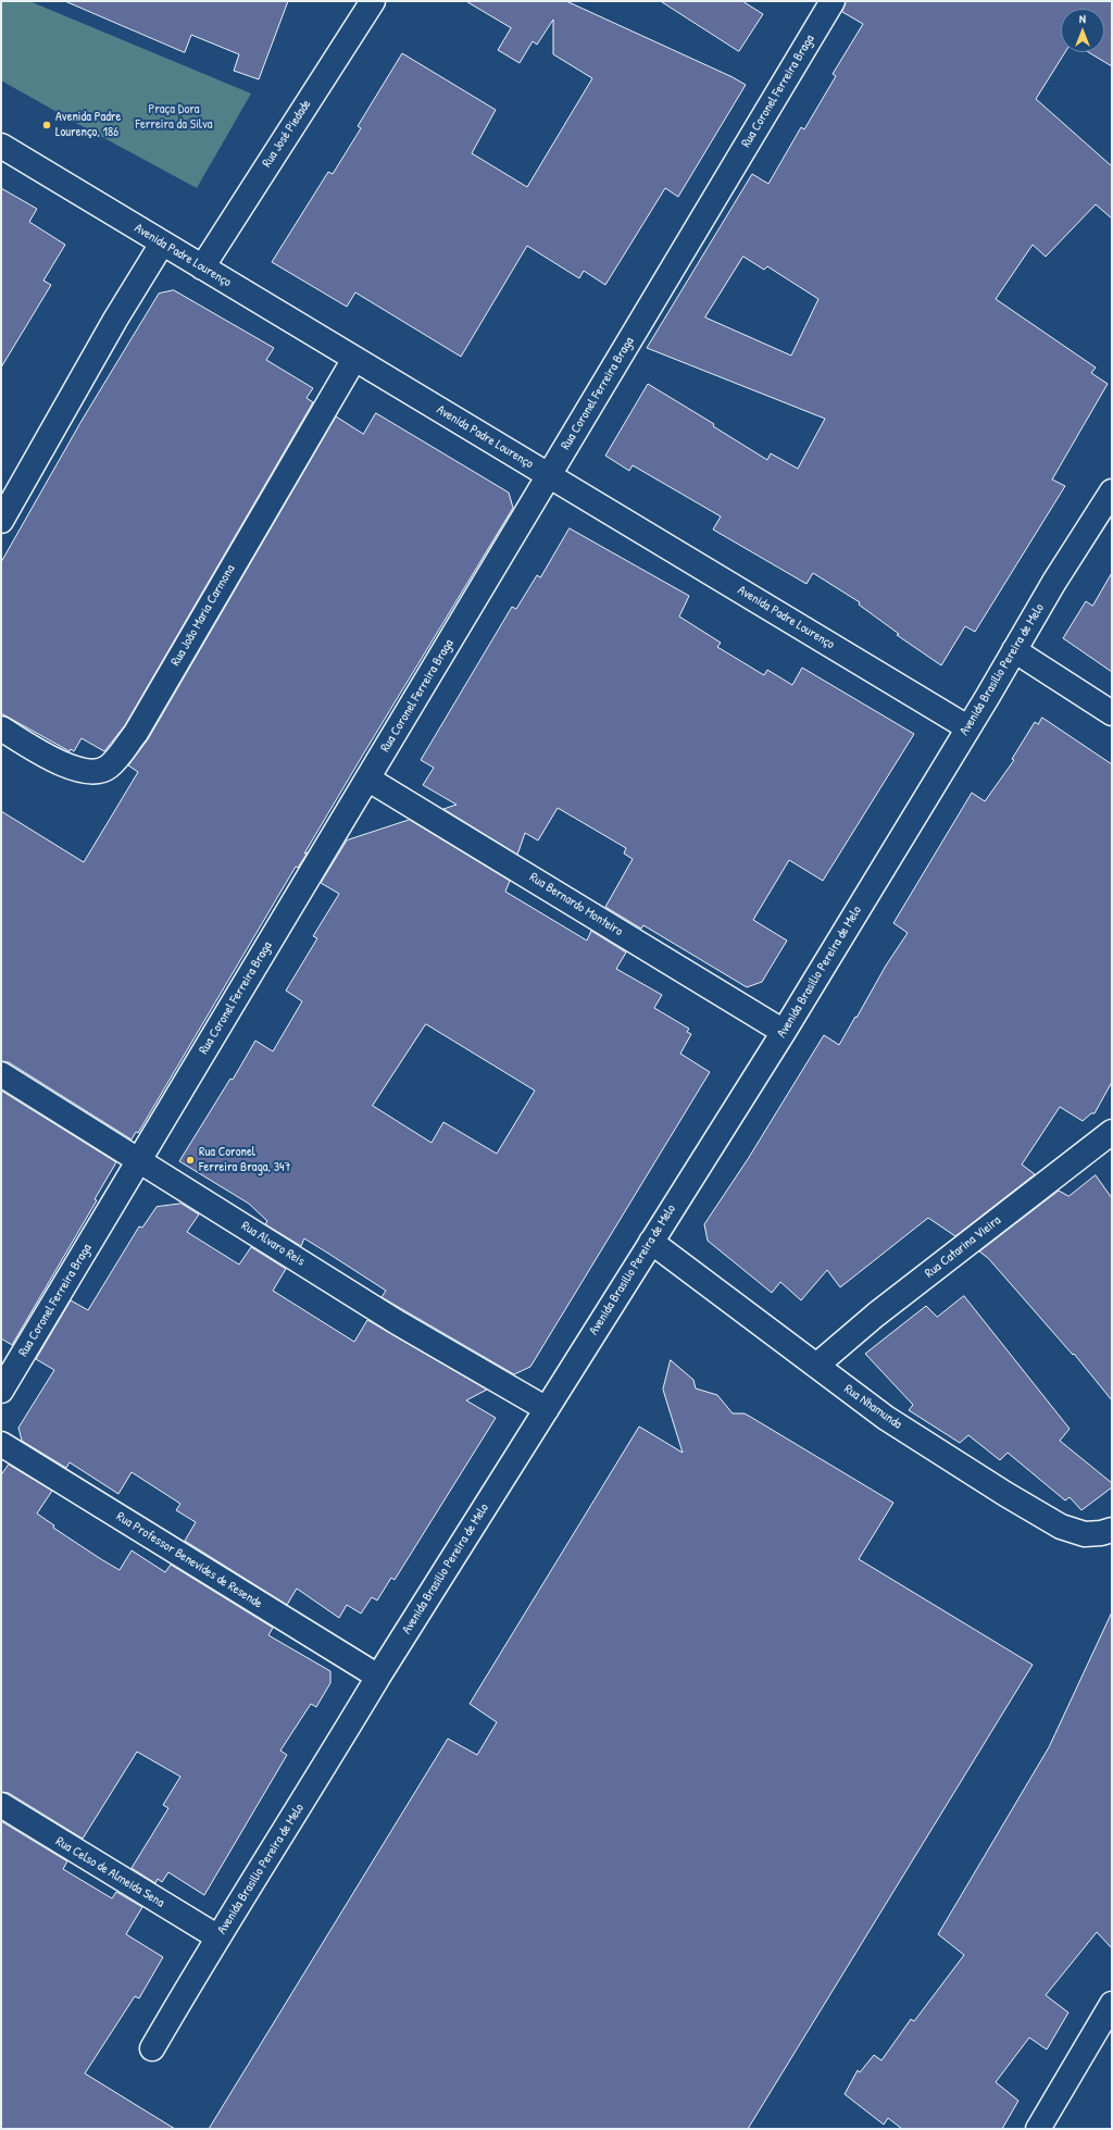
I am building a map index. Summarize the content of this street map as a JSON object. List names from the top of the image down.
{
  "streets": {
    "street": [
      "Rua Coronel Ferreira Braga",
      "Rua José Piedade",
      "Avenida Padre Lourenço",
      "Rua João Maria Carmona",
      "Avenida Brasilio Pereira de Melo",
      "Rua Bernardo Monteiro",
      "Rua Alvaro Reis",
      "Rua Catarina Vieira",
      "Rua Nhamunda",
      "Rua Professor Benevides de Resende",
      "Rua Celso de Almeida Sena"
    ]
  },
  "crossings": [
    ["Rua Coronel Ferreira Braga", "Avenida Padre Lourenço"],
    ["Rua Coronel Ferreira Braga", "Rua Bernardo Monteiro"],
    ["Rua Coronel Ferreira Braga", "Rua Alvaro Reis"],
    ["Rua José Piedade", "Avenida Padre Lourenço"],
    ["Avenida Padre Lourenço", "Rua João Maria Carmona"],
    ["Avenida Padre Lourenço", "Avenida Brasilio Pereira de Melo"],
    ["Avenida Brasilio Pereira de Melo", "Rua Bernardo Monteiro"],
    ["Avenida Brasilio Pereira de Melo", "Rua Alvaro Reis"],
    ["Avenida Brasilio Pereira de Melo", "Rua Nhamunda"],
    ["Avenida Brasilio Pereira de Melo", "Rua Professor Benevides de Resende"],
    ["Avenida Brasilio Pereira de Melo", "Rua Celso de Almeida Sena"],
    ["Rua Catarina Vieira", "Rua Nhamunda"]
  ],
  "parks": ["Praça Dora Ferreira da Silva"],
  "places": ["Avenida Padre Lourenço, 186", "Rua Coronel Ferreira Braga, 347"],
  "north": "top"
}
